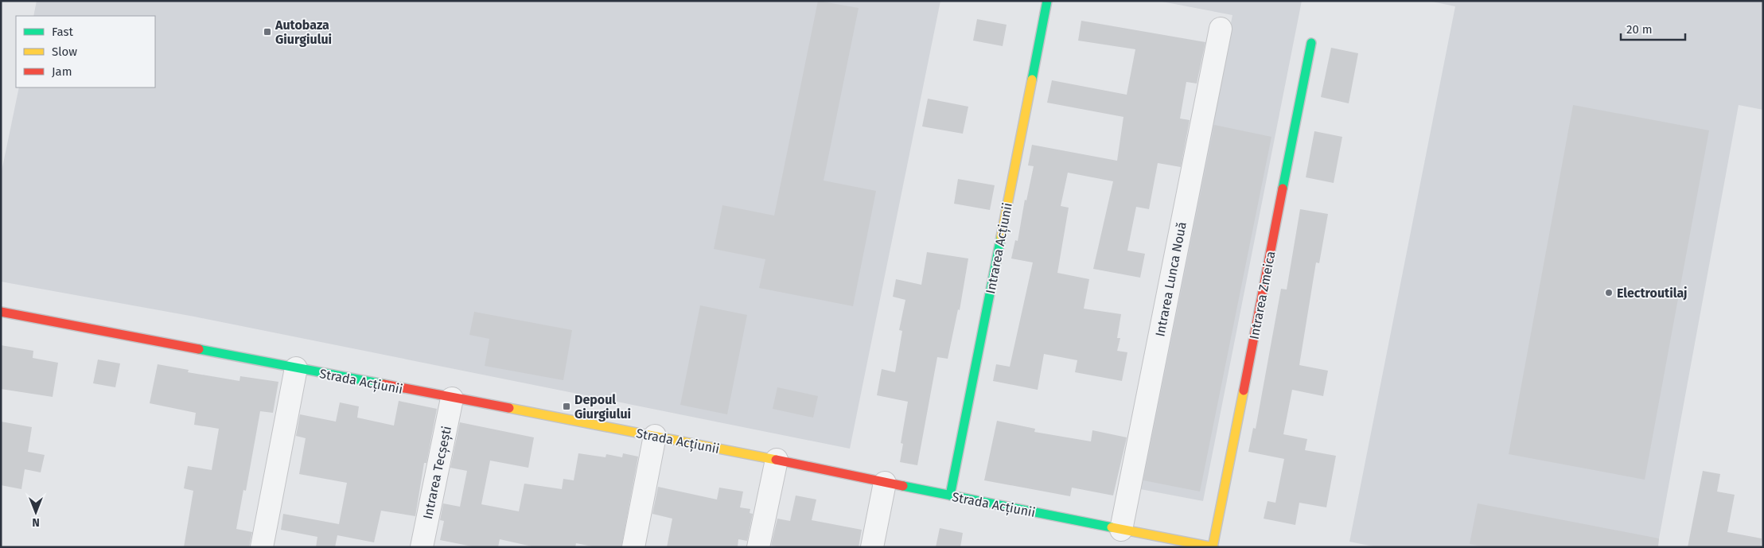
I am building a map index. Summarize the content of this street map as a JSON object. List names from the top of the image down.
{
  "streets": {
    "street": [
      "Intrarea Acțiunii",
      "Intrarea Lunca Nouă",
      "Intrarea Zmeica",
      "Strada Acțiunii",
      "Intrarea Tecșești"
    ]
  },
  "crossings": [
    ["Intrarea Acțiunii", "Strada Acțiunii"],
    ["Intrarea Lunca Nouă", "Strada Acțiunii"],
    ["Intrarea Zmeica", "Strada Acțiunii"],
    ["Strada Acțiunii", "Intrarea Tecșești"]
  ],
  "places": {
    "transit": ["Autobaza Giurgiului", "Depoul Giurgiului"],
    "other": ["Electroutilaj"]
  },
  "legend": ["Fast", "Slow", "Jam"],
  "scale_bar": "20 m",
  "north": "bottom"
}
